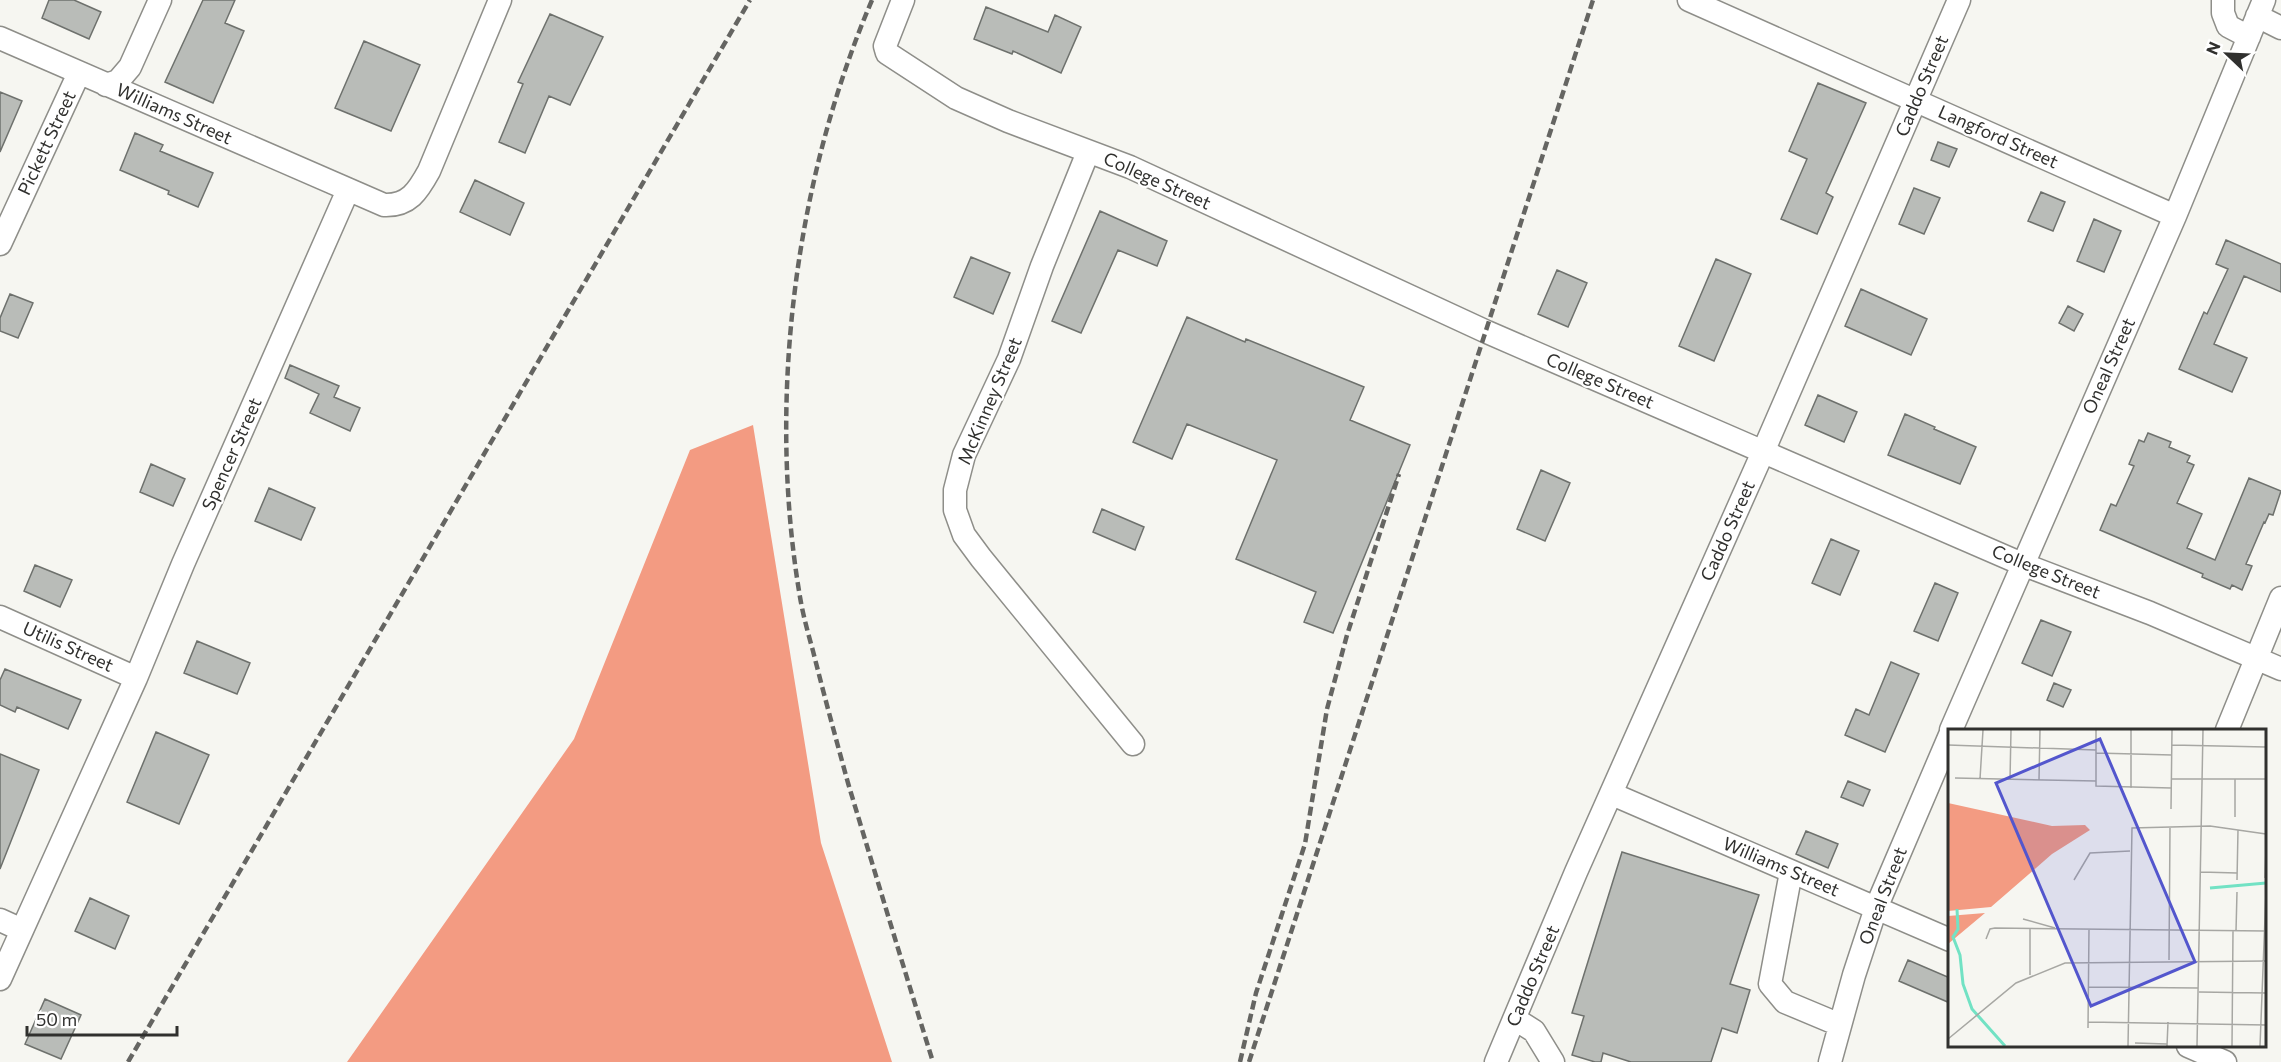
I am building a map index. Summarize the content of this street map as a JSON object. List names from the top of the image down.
{
  "streets": {
    "street": [
      "Caddo Street",
      "Williams Street",
      "Langford Street",
      "Pickett Street",
      "College Street",
      "Oneal Street",
      "McKinney Street",
      "Spencer Street",
      "Utilis Street"
    ]
  },
  "crossings": [
    ["Caddo Street", "Williams Street"],
    ["Caddo Street", "Langford Street"],
    ["Caddo Street", "College Street"],
    ["Williams Street", "Pickett Street"],
    ["Williams Street", "Oneal Street"],
    ["Williams Street", "Spencer Street"],
    ["Langford Street", "Oneal Street"],
    ["College Street", "Oneal Street"],
    ["College Street", "McKinney Street"],
    ["Spencer Street", "Utilis Street"]
  ],
  "scale_bar": "50 m",
  "north": "top left"
}
